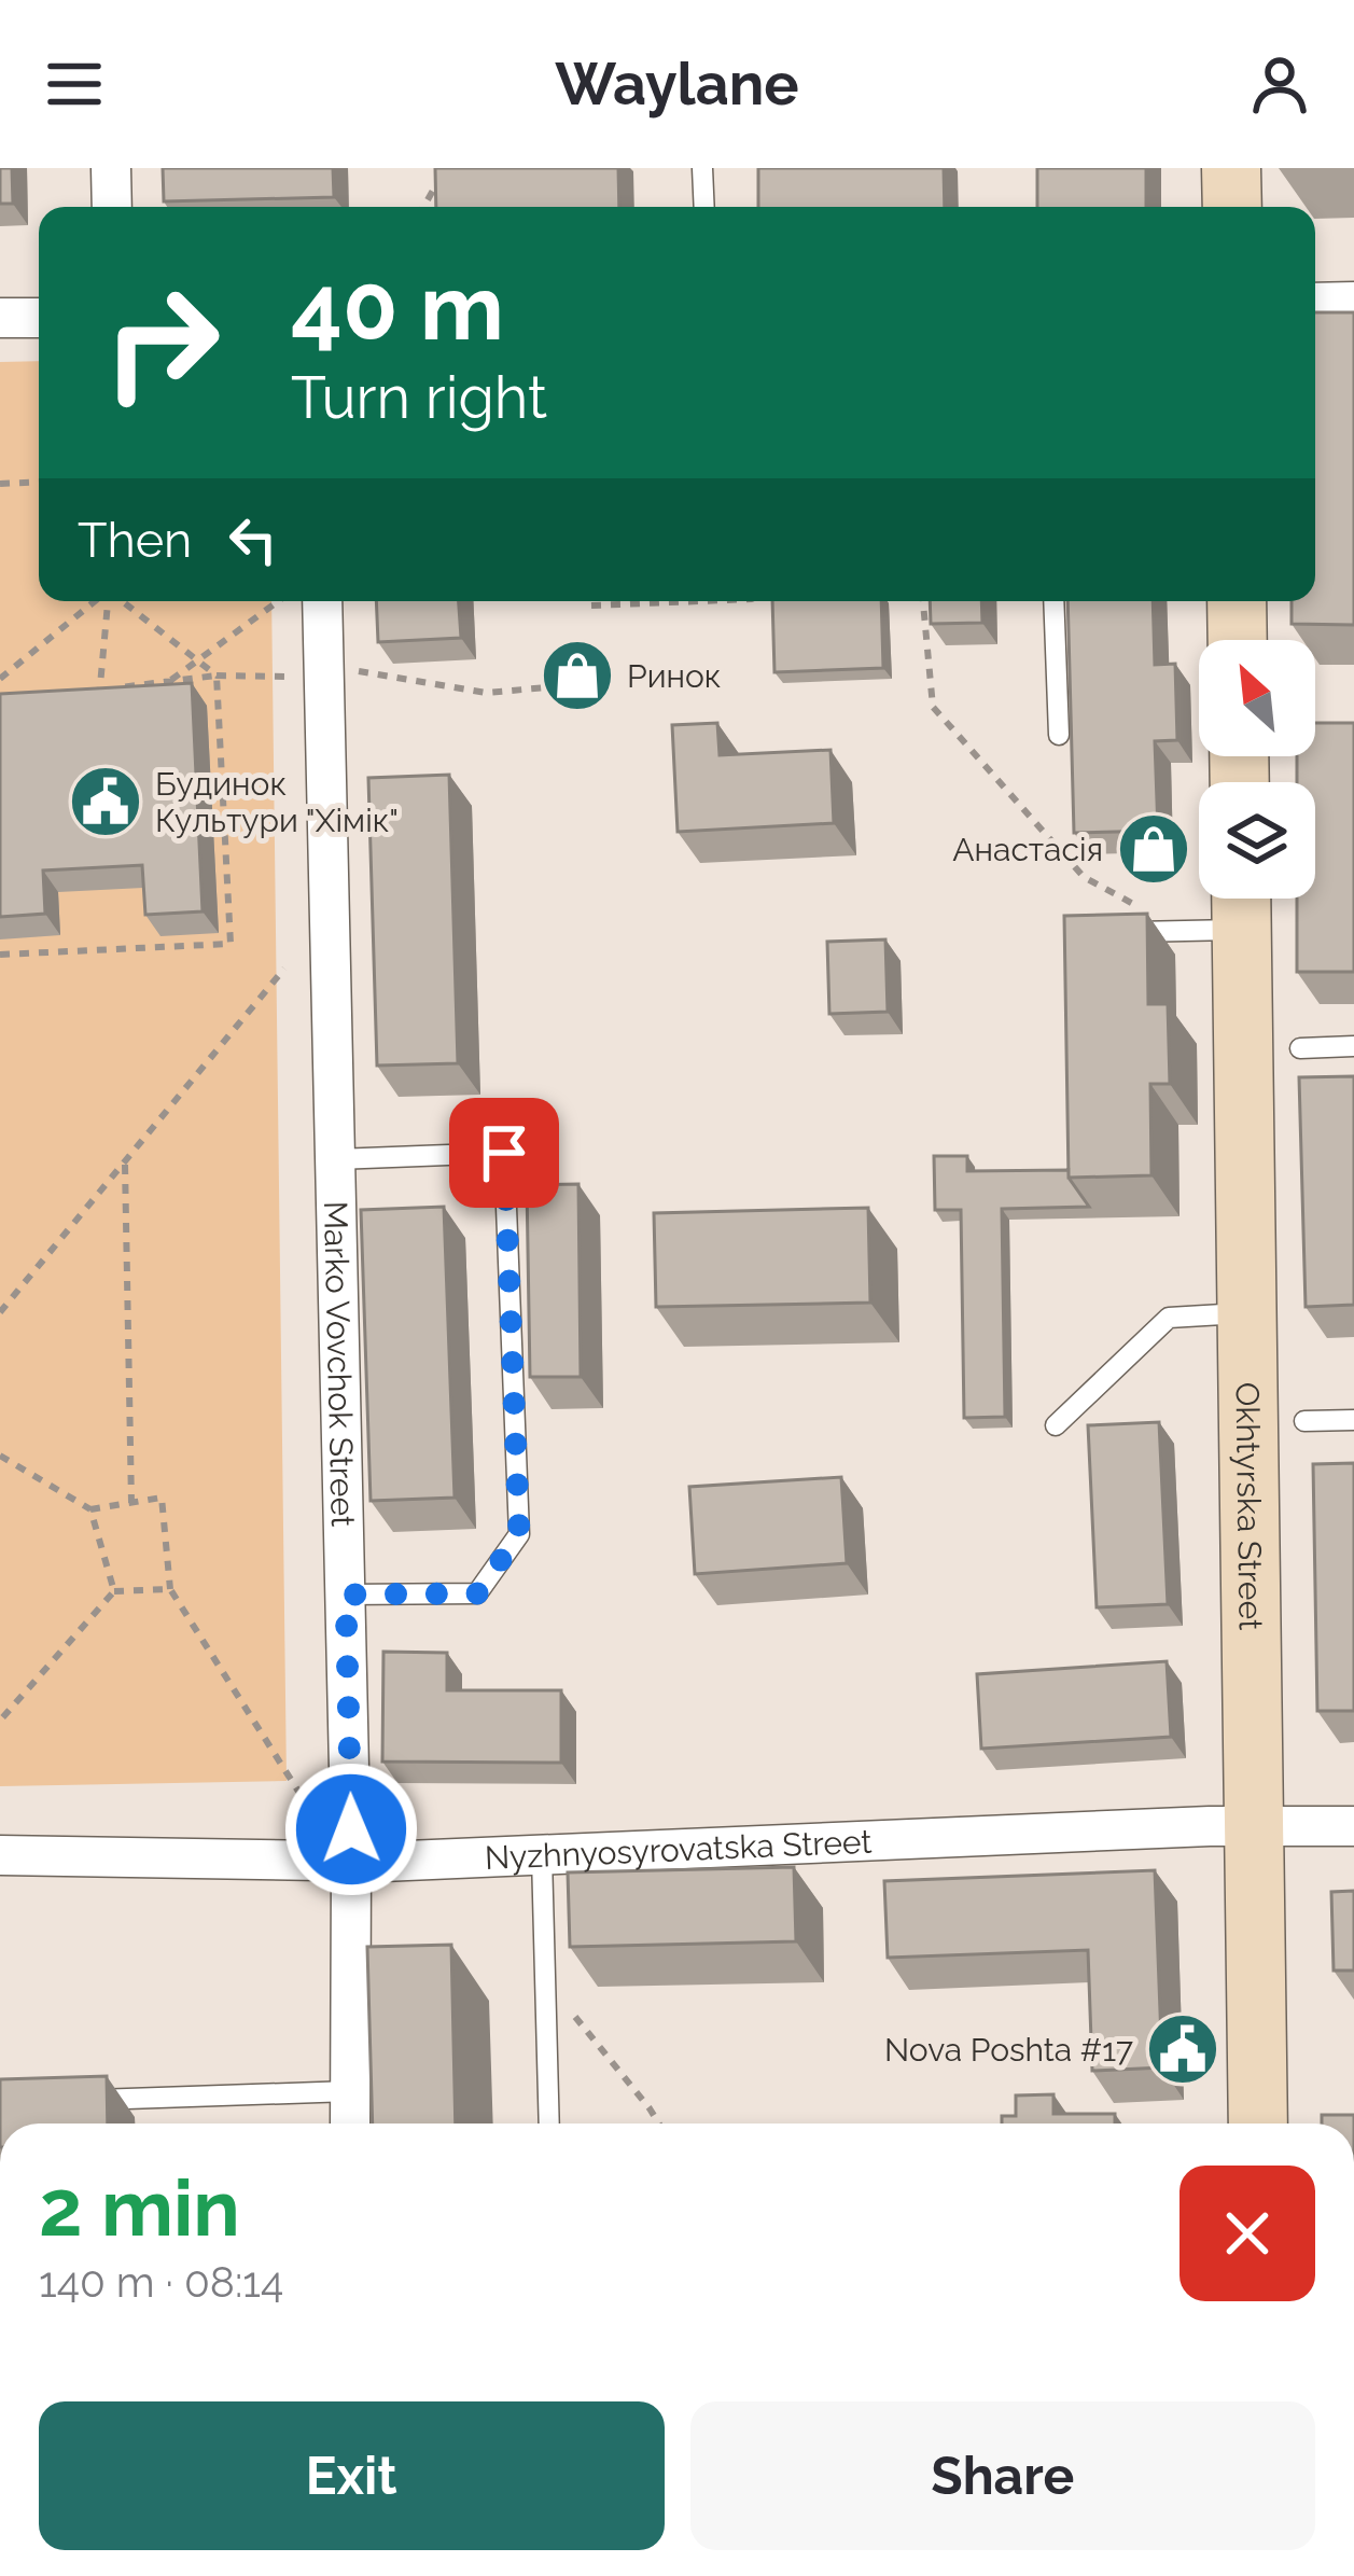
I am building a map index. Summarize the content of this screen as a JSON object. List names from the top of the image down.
{
  "streets": {
    "main road": ["Okhtyrska Street"],
    "street": ["Marko Vovchok Street", "Nyzhnyosyrovatska Street"]
  },
  "crossings": [
    ["Marko Vovchok Street", "Nyzhnyosyrovatska Street"],
    ["Okhtyrska Street", "Nyzhnyosyrovatska Street"]
  ],
  "places": {
    "shop": ["Ринок", "Анастасія"],
    "public building": ["Будинок Культури \"Хімік\"", "Nova Poshta #17"]
  },
  "north": "top left",
  "page": {
    "header": "Waylane",
    "turn": ["40 m", "Turn right"],
    "then": "Then",
    "heading": ["2 min", "140 m · 08:14"],
    "buttons": ["Exit", "Share"]
  }
}
